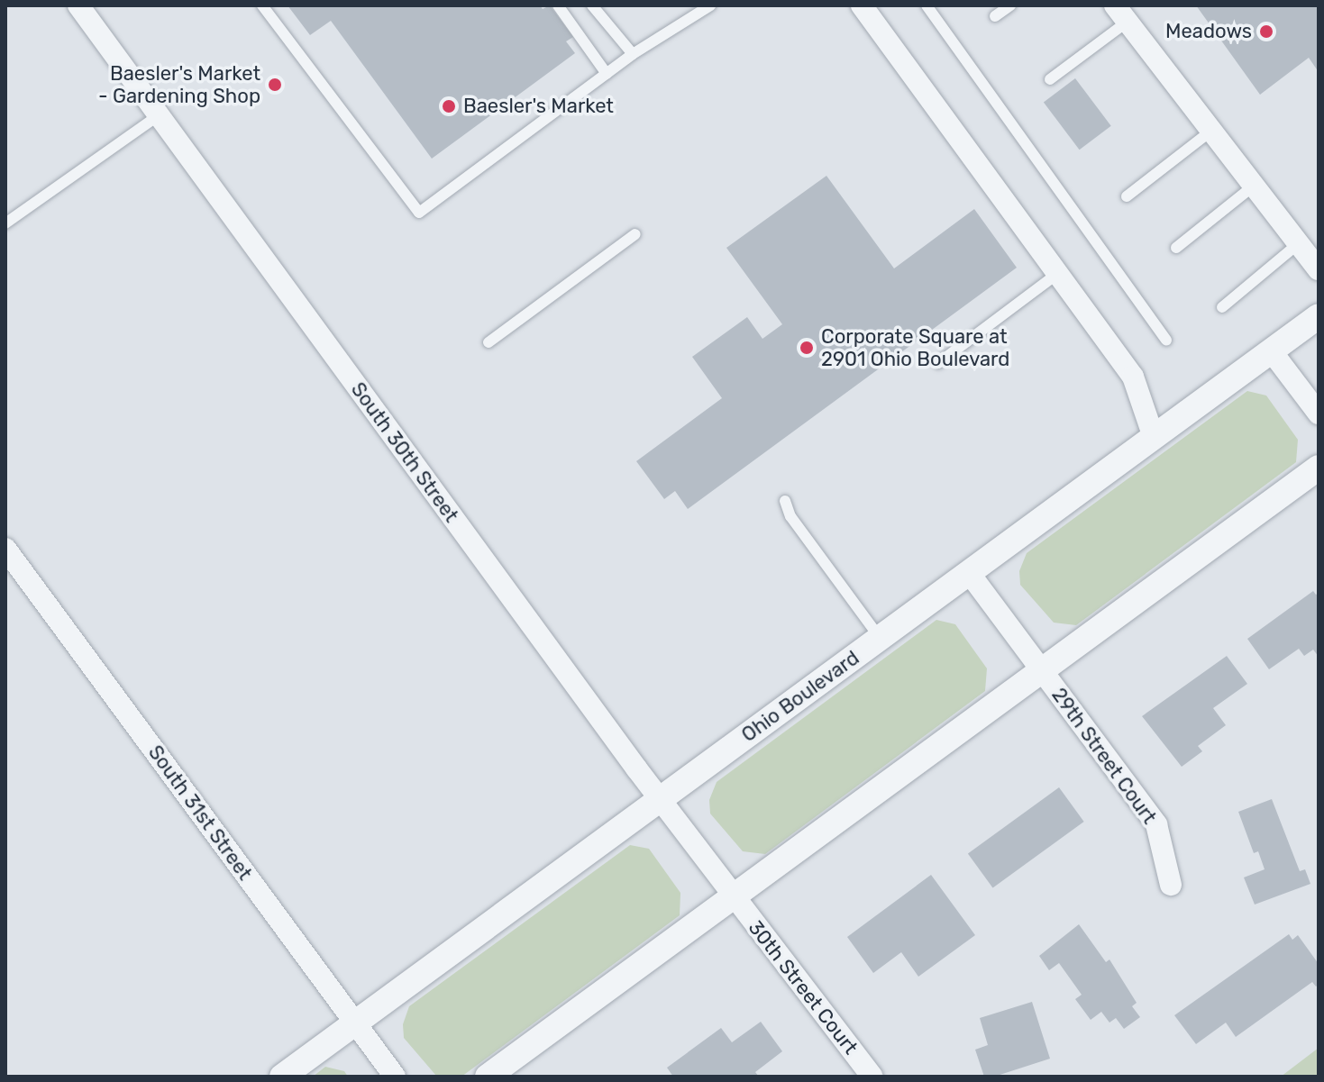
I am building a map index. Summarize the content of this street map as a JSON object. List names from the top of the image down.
{
  "streets": {
    "street": [
      "South 30th Street",
      "Ohio Boulevard",
      "29th Street Court",
      "South 31st Street",
      "30th Street Court"
    ]
  },
  "crossings": [
    ["South 30th Street", "Ohio Boulevard"],
    ["South 30th Street", "30th Street Court"],
    ["Ohio Boulevard", "29th Street Court"],
    ["Ohio Boulevard", "South 31st Street"]
  ],
  "places": [
    "Meadows",
    "Baesler's Market - Gardening Shop",
    "Baesler's Market",
    "Corporate Square at 2901 Ohio Boulevard"
  ]
}
